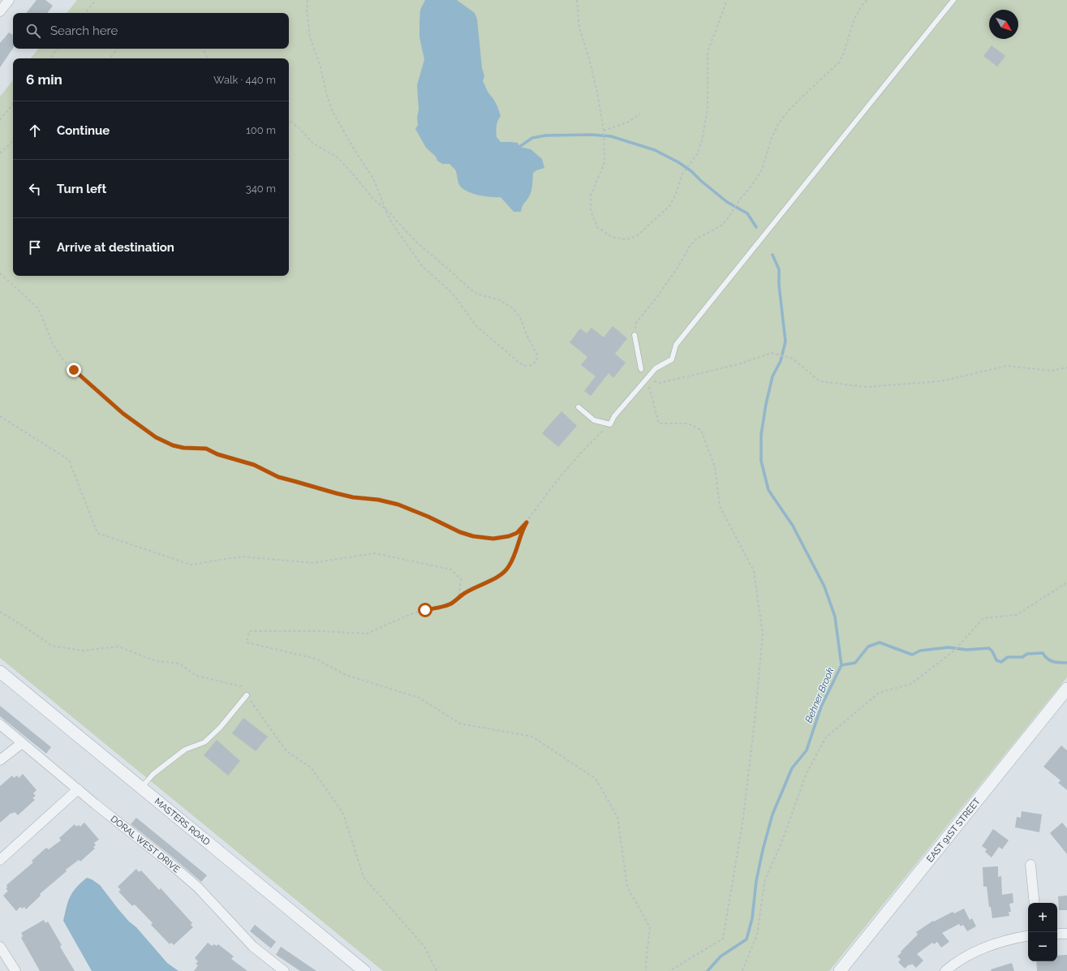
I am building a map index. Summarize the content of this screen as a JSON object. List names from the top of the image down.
{
  "streets": {
    "street": ["MASTERS ROAD", "EAST 91ST STREET", "DORAL WEST DRIVE"]
  },
  "water": ["Behner Brook"],
  "north": "bottom right",
  "page": {
    "search": "Search here",
    "heading": ["6 min", "Walk · 440 m"],
    "list": [
      ["Continue", "100 m"],
      ["Turn left", "340 m"],
      "Arrive at destination"
    ],
    "map_buttons": ["+", "−"]
  }
}
